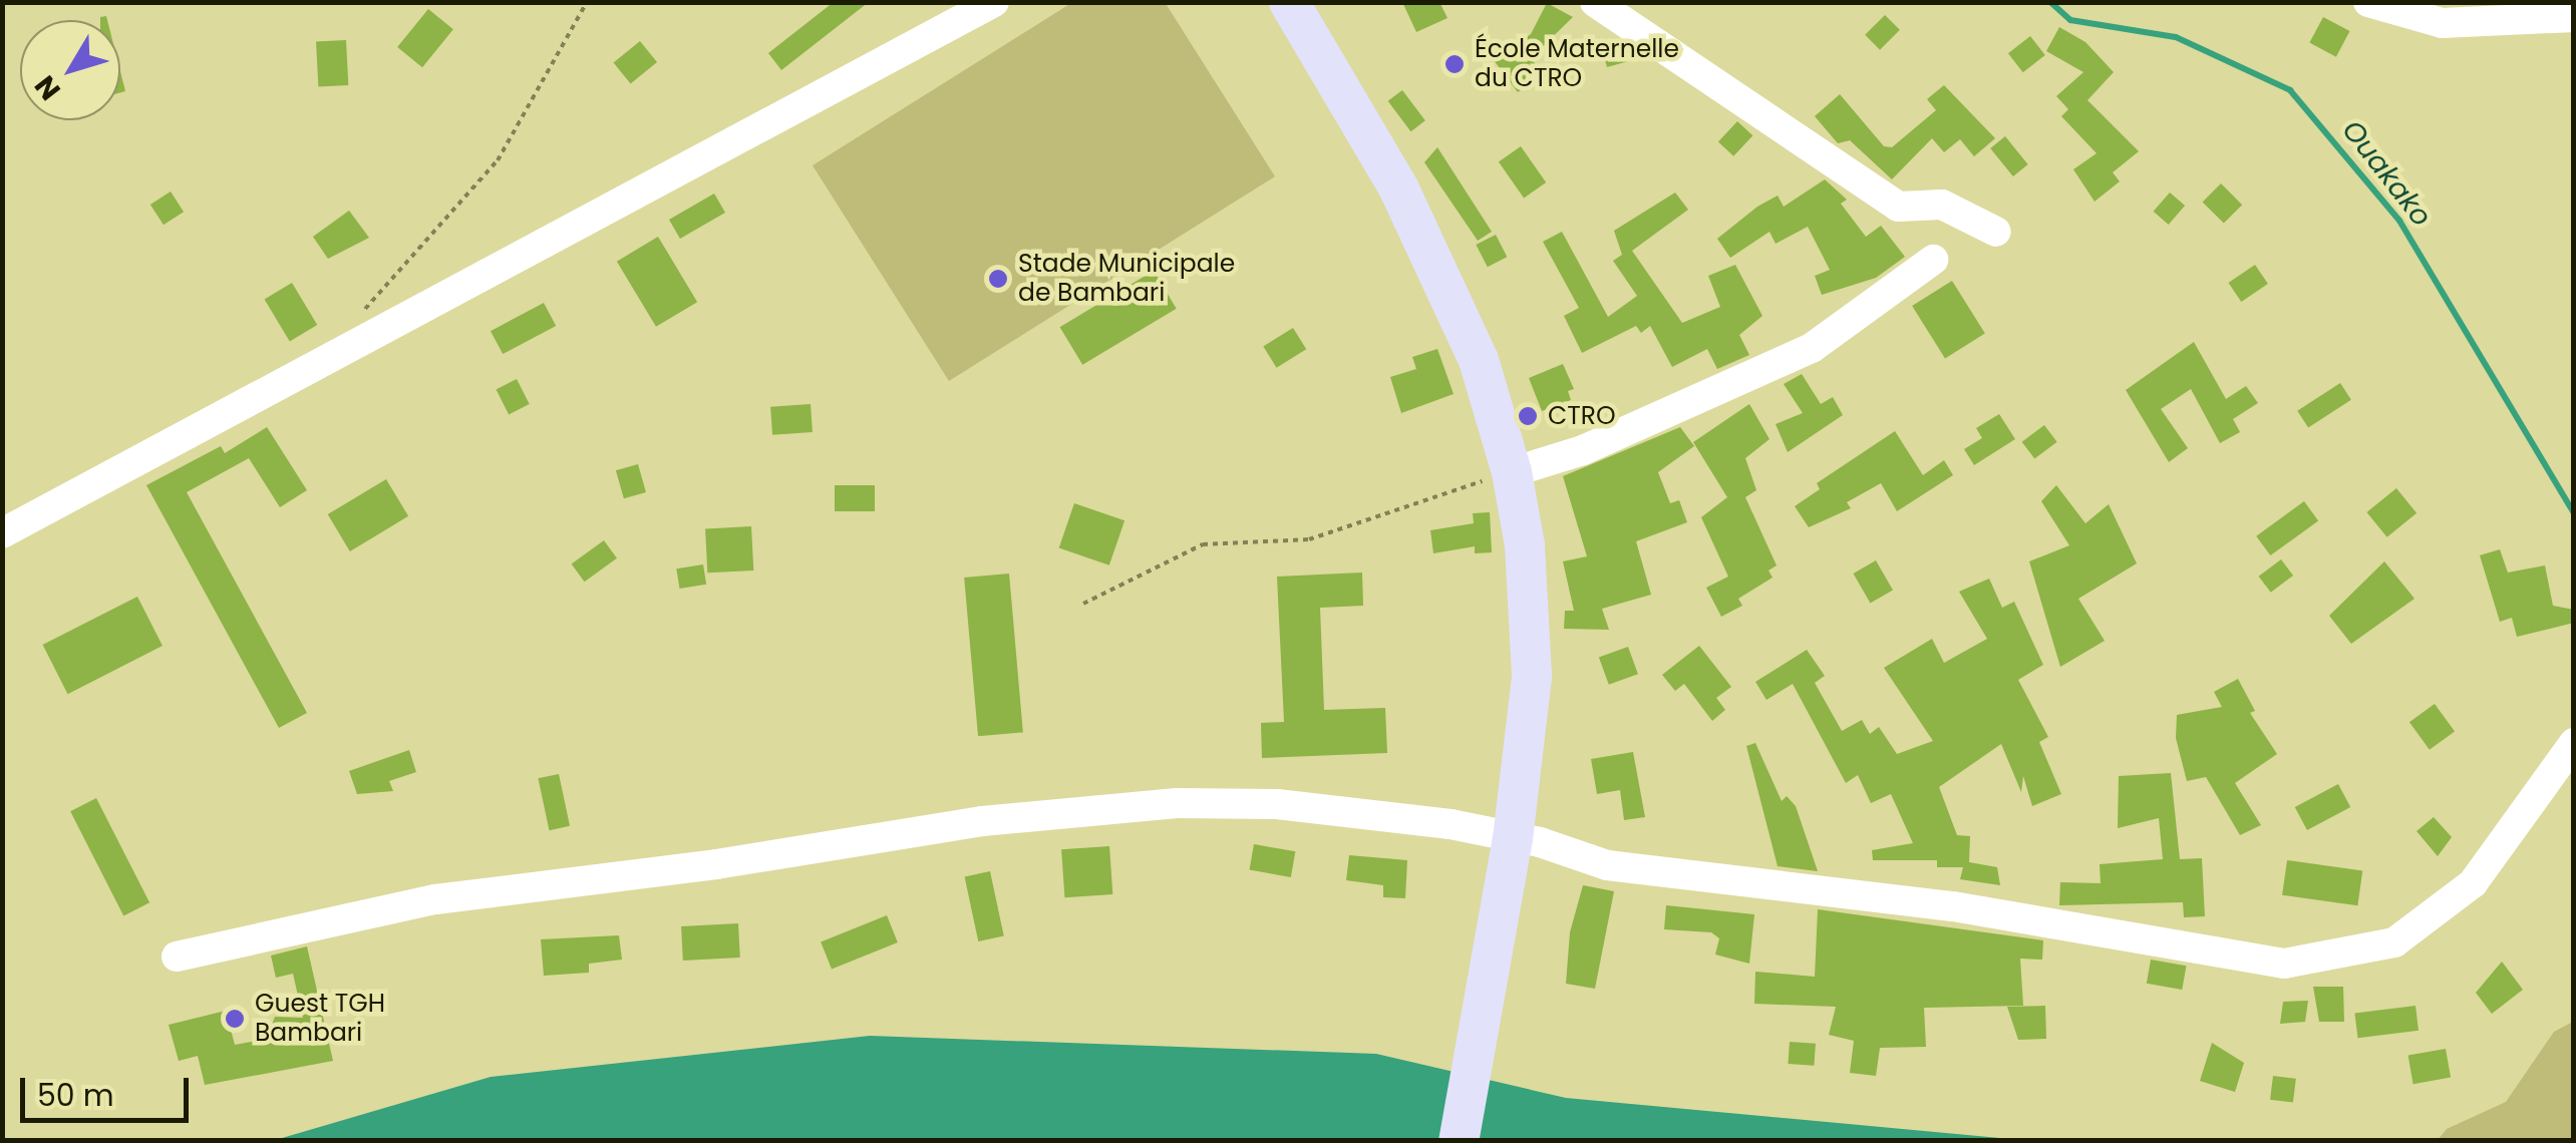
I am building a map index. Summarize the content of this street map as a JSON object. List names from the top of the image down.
{
  "water": ["Ouakako"],
  "places": [
    "École Maternelle du CTRO",
    "Stade Municipale de Bambari",
    "CTRO",
    "Guest TGH Bambari"
  ],
  "scale_bar": "50 m",
  "north": "bottom left"
}
